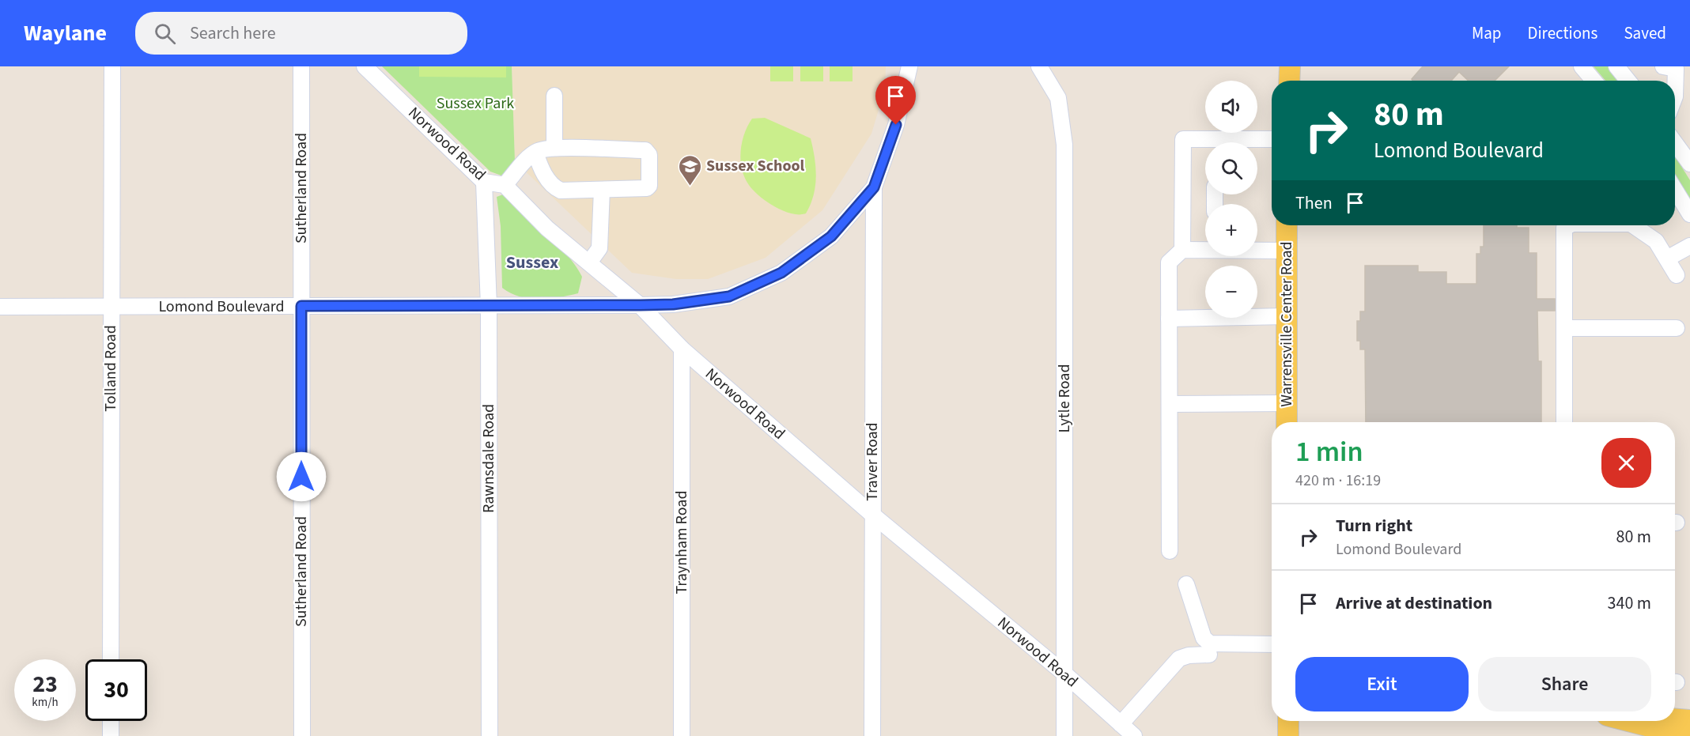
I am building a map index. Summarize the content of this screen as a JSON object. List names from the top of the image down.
{
  "streets": {
    "main road": ["Warrensville Center Road"],
    "street": [
      "Norwood Road",
      "Sutherland Road",
      "Lomond Boulevard",
      "Tolland Road",
      "Lytle Road",
      "Rawnsdale Road",
      "Traver Road",
      "Traynham Road"
    ]
  },
  "crossings": [
    ["Norwood Road", "Lomond Boulevard"],
    ["Norwood Road", "Lytle Road"],
    ["Norwood Road", "Rawnsdale Road"],
    ["Norwood Road", "Traver Road"],
    ["Norwood Road", "Traynham Road"],
    ["Sutherland Road", "Lomond Boulevard"],
    ["Lomond Boulevard", "Tolland Road"],
    ["Lomond Boulevard", "Rawnsdale Road"],
    ["Lomond Boulevard", "Traver Road"]
  ],
  "districts": ["Sussex"],
  "parks": ["Sussex Park"],
  "places": {
    "school or university": ["Sussex School"]
  },
  "page": {
    "header": "Waylane",
    "search": "Search here",
    "nav": ["Map", "Directions", "Saved"],
    "map_buttons": ["+", "−"],
    "turn": ["80 m", "Lomond Boulevard"],
    "then": "Then",
    "heading": ["1 min", "420 m · 16:19"],
    "list": [
      {
        "name": "Turn right",
        "note": "Lomond Boulevard",
        "value": "80 m"
      },
      {
        "name": "Arrive at destination",
        "value": "340 m"
      }
    ],
    "buttons": ["Exit", "Share"],
    "speed": "23 km/h",
    "limit": "30"
  }
}
